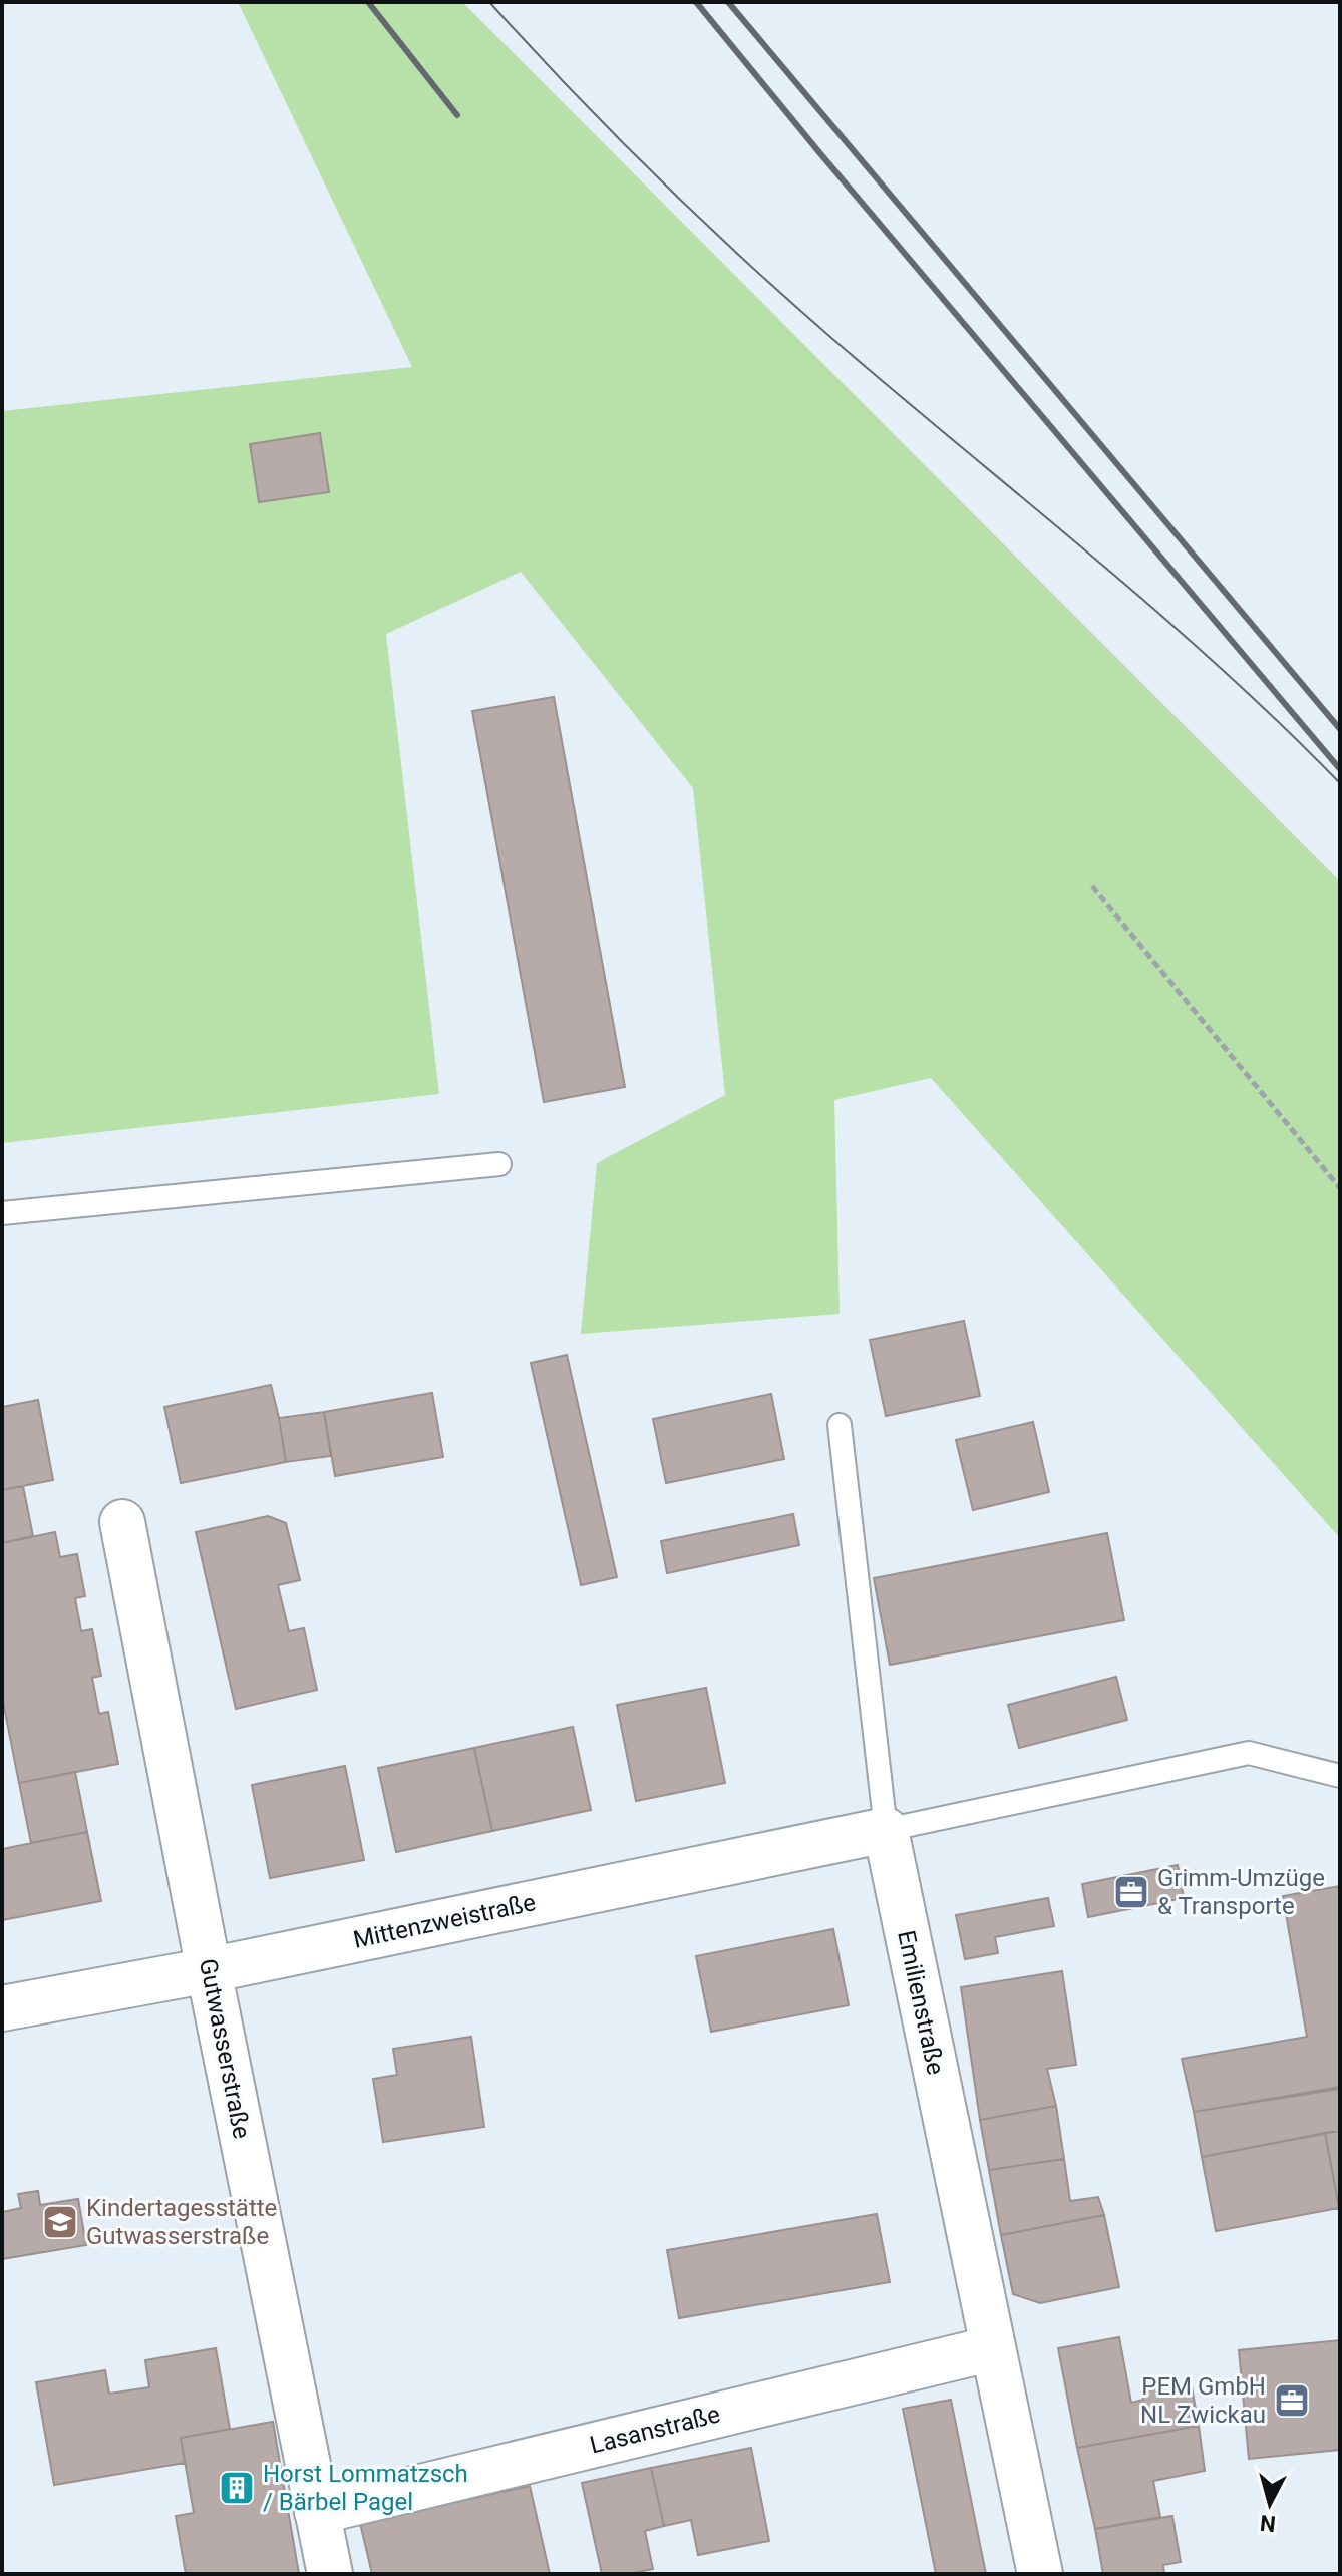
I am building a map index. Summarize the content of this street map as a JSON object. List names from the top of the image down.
{
  "streets": {
    "street": [
      "Mittenzweistraße",
      "Emilienstraße",
      "Gutwasserstraße",
      "Lasanstraße"
    ]
  },
  "crossings": [
    ["Mittenzweistraße", "Emilienstraße"],
    ["Mittenzweistraße", "Gutwasserstraße"],
    ["Emilienstraße", "Lasanstraße"],
    ["Gutwasserstraße", "Lasanstraße"]
  ],
  "places": {
    "office": ["Grimm-Umzüge & Transporte", "PEM GmbH NL Zwickau"],
    "school or university": ["Kindertagesstätte Gutwasserstraße"],
    "building": ["Horst Lommatzsch / Bärbel Pagel"]
  },
  "north": "bottom"
}
